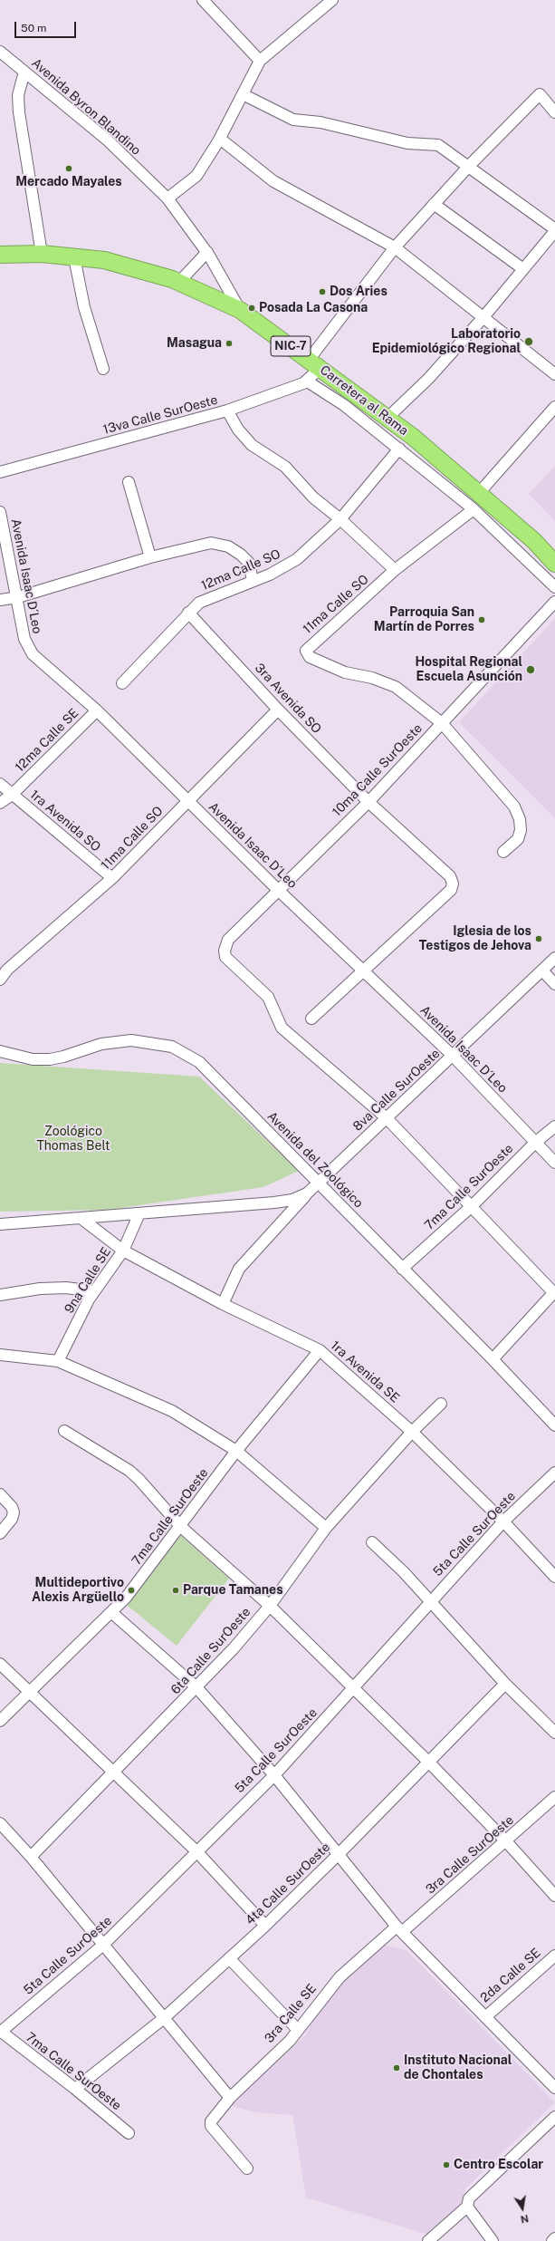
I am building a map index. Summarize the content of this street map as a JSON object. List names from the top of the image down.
{
  "streets": {
    "highway": ["NIC-7", "Carretera al Rama"],
    "street": [
      "Avenida Byron Blandino",
      "13va Calle SurOeste",
      "12ma Calle SO",
      "Avenida Isaac D´Leo",
      "11ma Calle SO",
      "3ra Avenida SO",
      "12ma Calle SE",
      "10ma Calle SurOeste",
      "1ra Avenida SO",
      "8va Calle SurOeste",
      "Avenida del Zoológico",
      "7ma Calle SurOeste",
      "9na Calle SE",
      "1ra Avenida SE",
      "5ta Calle SurOeste",
      "6ta Calle SurOeste",
      "3ra Calle SurOeste",
      "4ta Calle SurOeste",
      "2da Calle SE",
      "3ra Calle SE"
    ]
  },
  "crossings": [
    ["Avenida Byron Blandino", "Carretera al Rama"],
    ["Carretera al Rama", "13va Calle SurOeste"],
    ["12ma Calle SO", "3ra Avenida SO"],
    ["Avenida Isaac D´Leo", "11ma Calle SO"],
    ["Avenida Isaac D´Leo", "3ra Avenida SO"],
    ["Avenida Isaac D´Leo", "12ma Calle SE"],
    ["Avenida Isaac D´Leo", "10ma Calle SurOeste"],
    ["Avenida Isaac D´Leo", "8va Calle SurOeste"],
    ["Avenida Isaac D´Leo", "7ma Calle SurOeste"],
    ["11ma Calle SO", "3ra Avenida SO"],
    ["11ma Calle SO", "10ma Calle SurOeste"],
    ["11ma Calle SO", "1ra Avenida SO"],
    ["3ra Avenida SO", "10ma Calle SurOeste"],
    ["12ma Calle SE", "1ra Avenida SO"],
    ["10ma Calle SurOeste", "8va Calle SurOeste"],
    ["8va Calle SurOeste", "Avenida del Zoológico"],
    ["8va Calle SurOeste", "1ra Avenida SE"],
    ["Avenida del Zoológico", "7ma Calle SurOeste"],
    ["7ma Calle SurOeste", "1ra Avenida SE"],
    ["7ma Calle SurOeste", "5ta Calle SurOeste"],
    ["7ma Calle SurOeste", "4ta Calle SurOeste"],
    ["9na Calle SE", "1ra Avenida SE"],
    ["1ra Avenida SE", "5ta Calle SurOeste"],
    ["1ra Avenida SE", "6ta Calle SurOeste"],
    ["3ra Calle SurOeste", "3ra Calle SE"]
  ],
  "parks": ["Zoológico Thomas Belt"],
  "places": [
    "Mercado Mayales",
    "Dos Aries",
    "Posada La Casona",
    "Laboratorio Epidemiológico Regional",
    "Masagua",
    "Parroquia San Martín de Porres",
    "Hospital Regional Escuela Asunción",
    "Iglesia de los Testigos de Jehova",
    "Multideportivo Alexis Argüello",
    "Parque Tamanes",
    "Instituto Nacional de Chontales",
    "Centro Escolar"
  ],
  "scale_bar": "50 m",
  "north": "bottom"
}
